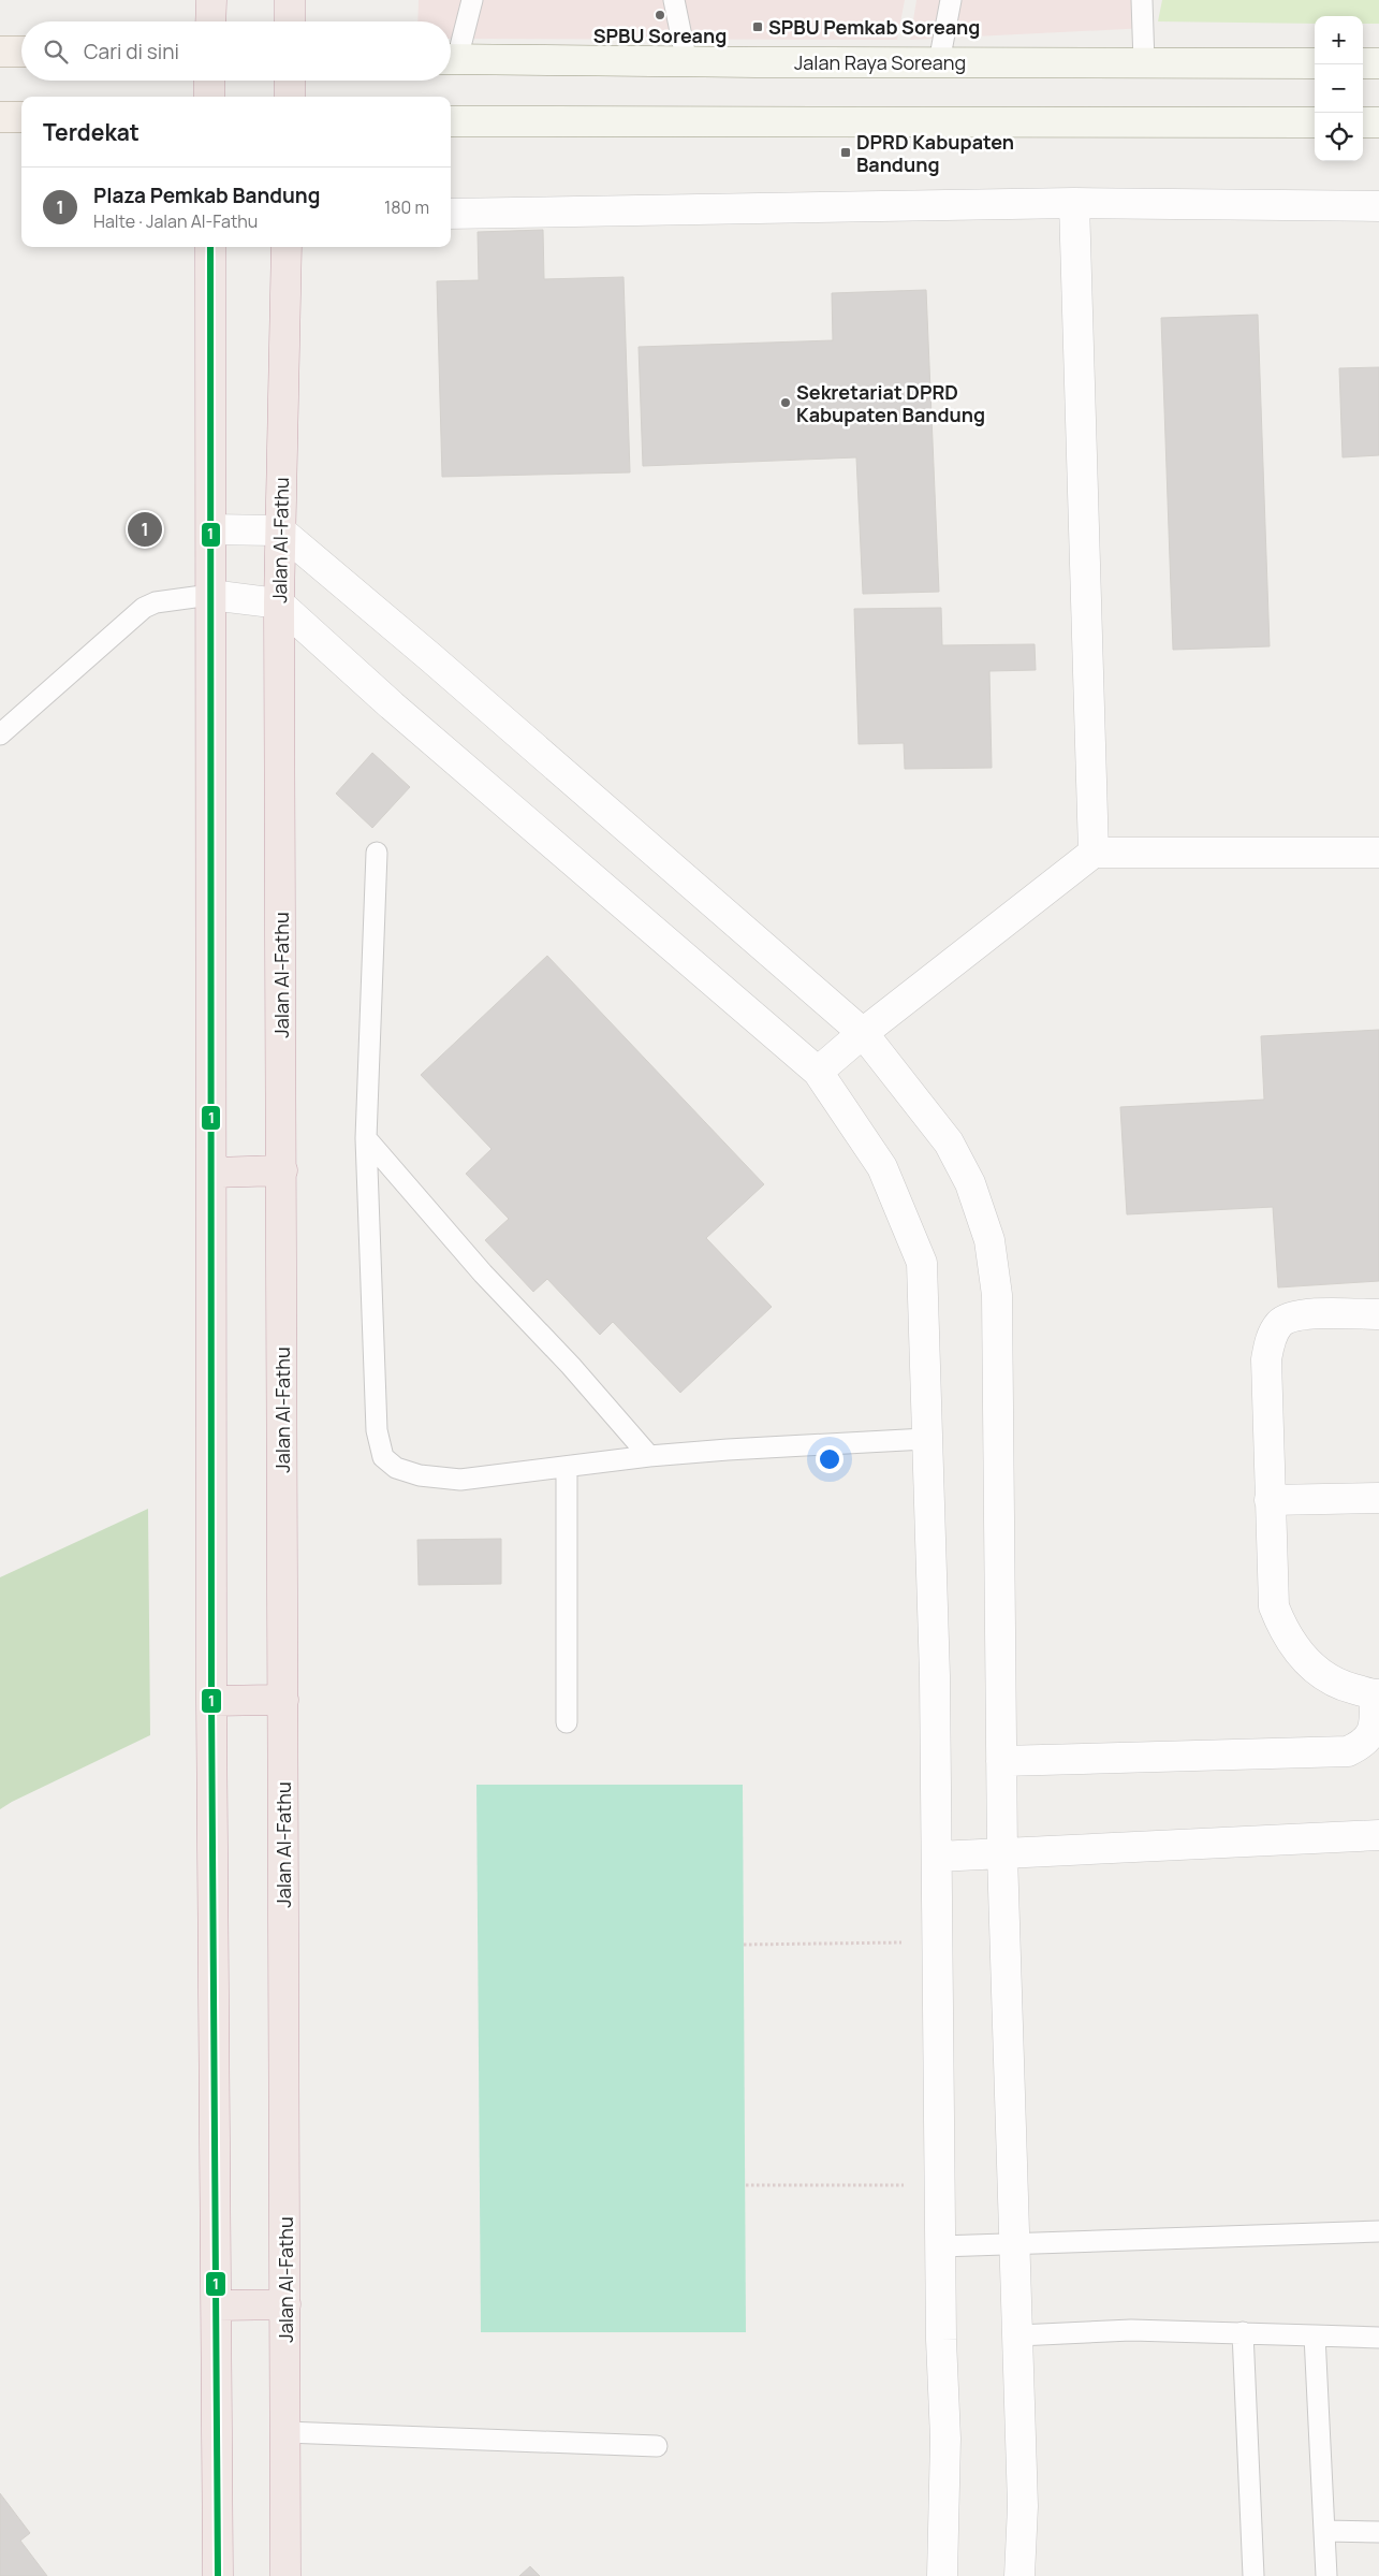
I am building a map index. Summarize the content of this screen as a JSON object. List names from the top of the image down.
{
  "streets": {
    "highway": ["Jalan Al-Fathu"],
    "main road": ["Jalan Raya Soreang"]
  },
  "places": {
    "other": ["SPBU Soreang", "Sekretariat DPRD Kabupaten Bandung"],
    "transit": ["SPBU Pemkab Soreang", "DPRD Kabupaten Bandung"]
  },
  "lines": ["transit line 1"],
  "page": {
    "map_buttons": ["+", "−"],
    "search": "Cari di sini",
    "heading": "Terdekat",
    "list": [
      {
        "mark": "1",
        "name": "Plaza Pemkab Bandung",
        "note": "Halte · Jalan Al-Fathu",
        "value": "180 m"
      }
    ],
    "pins": "1"
  }
}
